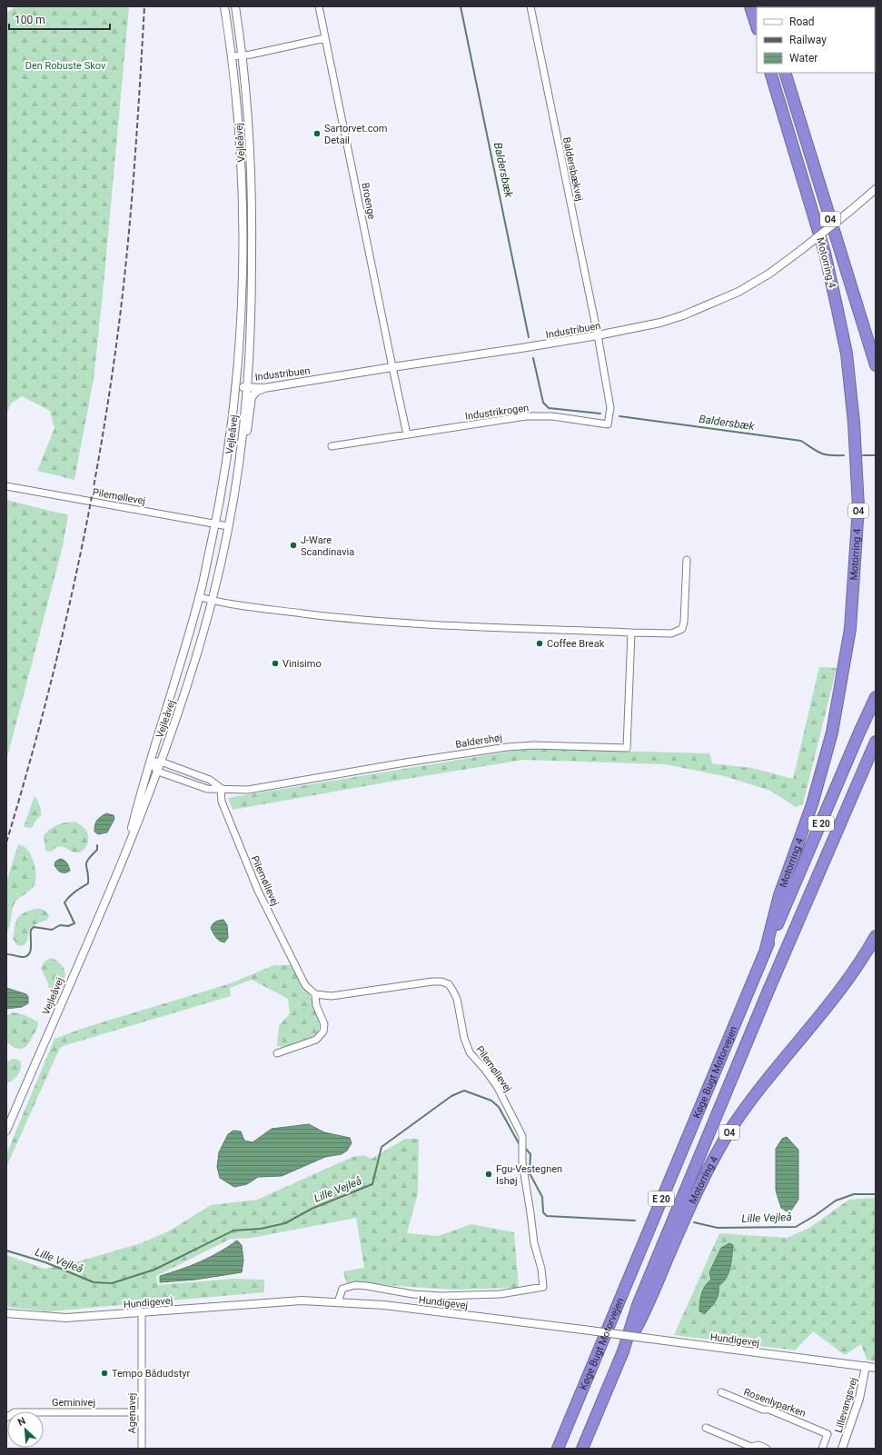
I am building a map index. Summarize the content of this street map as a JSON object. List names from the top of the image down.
{
  "streets": {
    "highway": [
      "O4",
      "Motorring 4",
      "E 20",
      "Køge Bugt Motorvejen"
    ],
    "street": [
      "Vejleåvej",
      "Baldersbækvej",
      "Broenge",
      "Industribuen",
      "Industrikrogen",
      "Pilemøllevej",
      "Baldershøj",
      "Hundigevej",
      "Geminivej",
      "Rosenlyparken",
      "Lillevangsvej",
      "Agenavej"
    ]
  },
  "crossings": [
    ["Vejleåvej", "Industribuen"],
    ["Vejleåvej", "Pilemøllevej"],
    ["Vejleåvej", "Baldershøj"],
    ["Baldersbækvej", "Industribuen"],
    ["Baldersbækvej", "Industrikrogen"],
    ["Broenge", "Industribuen"],
    ["Motorring 4", "Køge Bugt Motorvejen"],
    ["Industribuen", "Industrikrogen"],
    ["Pilemøllevej", "Baldershøj"],
    ["Pilemøllevej", "Hundigevej"],
    ["Hundigevej", "Lillevangsvej"],
    ["Hundigevej", "Agenavej"],
    ["Geminivej", "Agenavej"]
  ],
  "water": ["Baldersbæk", "Lille Vejleå"],
  "parks": ["Den Robuste Skov"],
  "places": [
    "Sartorvet.com Detail",
    "J-Ware Scandinavia",
    "Coffee Break",
    "Vinisimo",
    "Fgu-Vestegnen Ishøj",
    "Tempo Bådudstyr"
  ],
  "legend": ["Road", "Railway", "Water"],
  "scale_bar": "100 m",
  "north": "top left"
}
